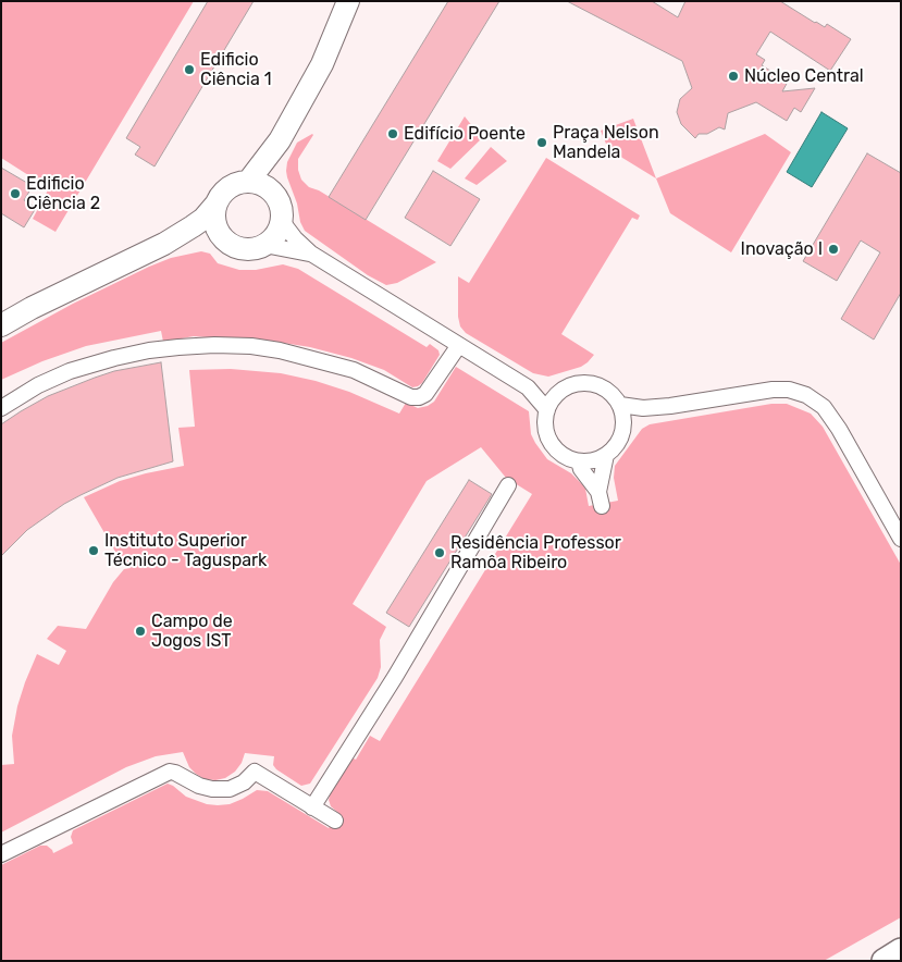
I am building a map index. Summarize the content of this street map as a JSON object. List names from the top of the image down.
{
  "places": [
    "Edificio Ciência 1",
    "Núcleo Central",
    "Edifício Poente",
    "Praça Nelson Mandela",
    "Edificio Ciência 2",
    "Inovação I",
    "Instituto Superior Técnico - Taguspark",
    "Residência Professor Ramôa Ribeiro",
    "Campo de Jogos IST"
  ]
}
